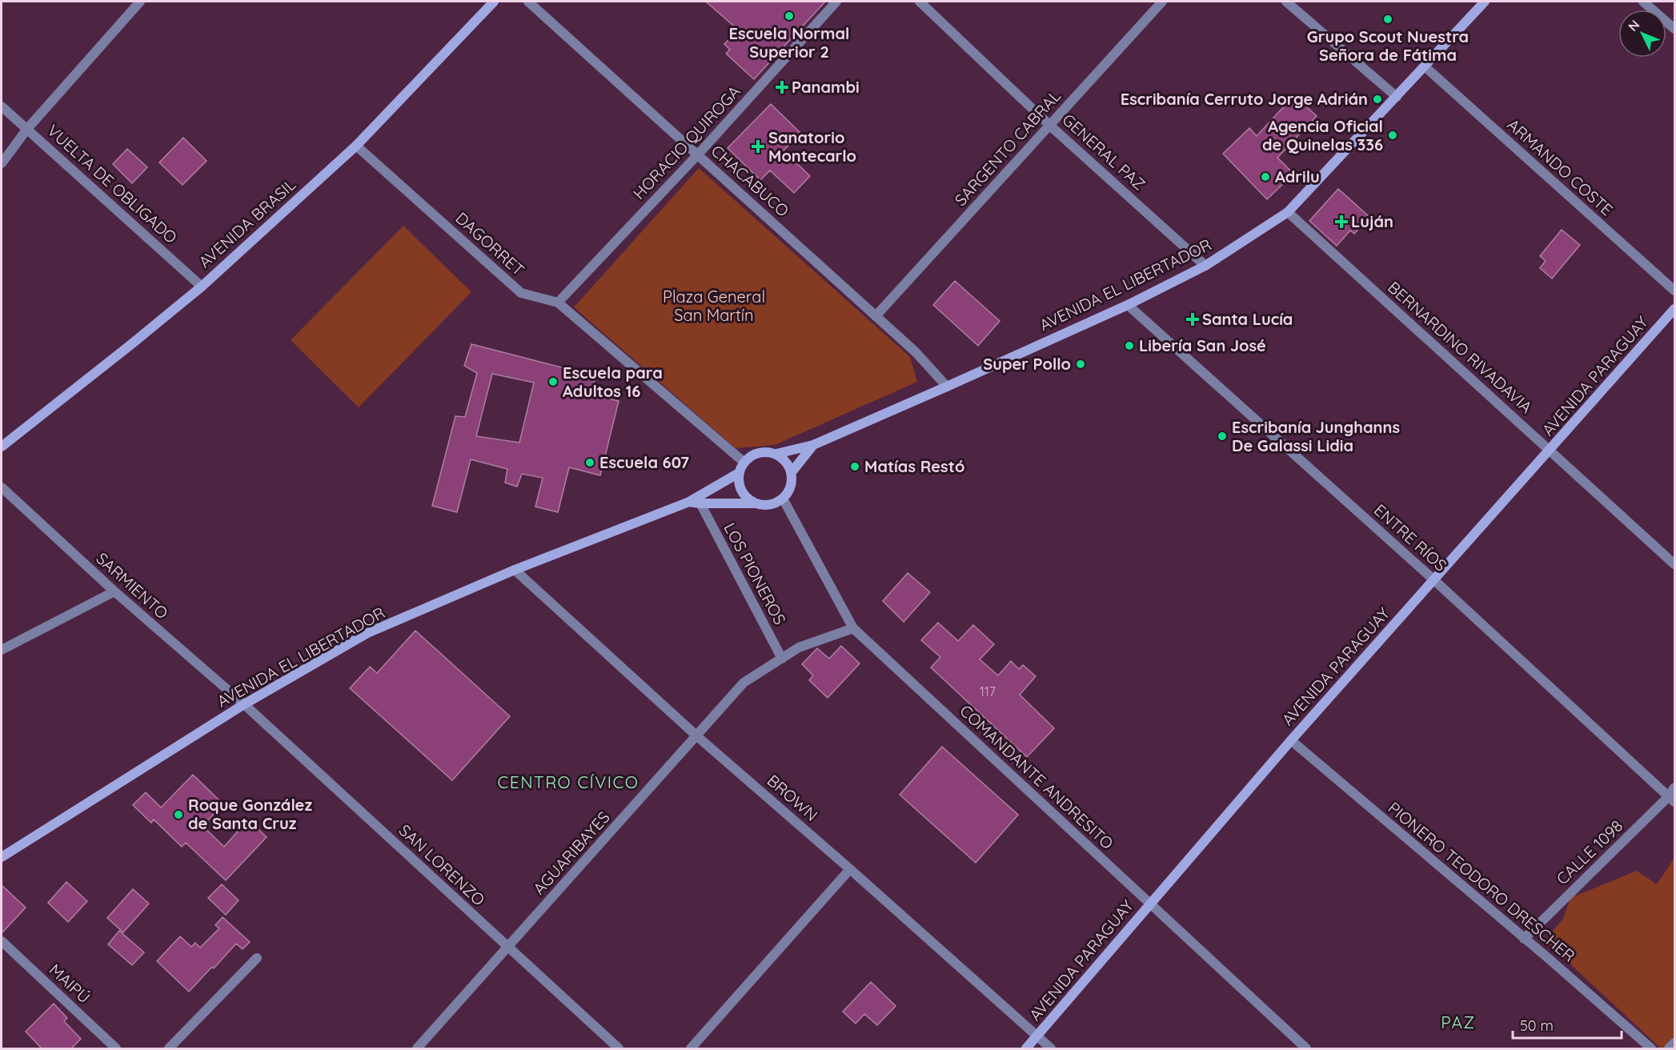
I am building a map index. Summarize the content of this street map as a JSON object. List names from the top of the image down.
{
  "streets": {
    "main road": ["AVENIDA BRASIL", "AVENIDA EL LIBERTADOR", "AVENIDA PARAGUAY"],
    "street": [
      "HORACIO QUIROGA",
      "SARGENTO CABRAL",
      "GENERAL PAZ",
      "ARMANDO COSTE",
      "CHACABUCO",
      "VUELTA DE OBLIGADO",
      "DAGORRET",
      "BERNARDINO RIVADAVIA",
      "ENTRE RÍOS",
      "LOS PIONEROS",
      "SARMIENTO",
      "COMANDANTE ANDRESITO",
      "BROWN",
      "CALLE 1098",
      "AGUARIBAYES",
      "SAN LORENZO",
      "PIONERO TEODORO DRESCHER",
      "MAIPÚ"
    ]
  },
  "crossings": [
    ["HORACIO QUIROGA", "CHACABUCO"],
    ["HORACIO QUIROGA", "DAGORRET"],
    ["SARGENTO CABRAL", "GENERAL PAZ"],
    ["SARGENTO CABRAL", "CHACABUCO"],
    ["GENERAL PAZ", "AVENIDA EL LIBERTADOR"],
    ["ARMANDO COSTE", "AVENIDA EL LIBERTADOR"],
    ["CHACABUCO", "AVENIDA EL LIBERTADOR"],
    ["VUELTA DE OBLIGADO", "AVENIDA BRASIL"],
    ["AVENIDA BRASIL", "DAGORRET"],
    ["DAGORRET", "AVENIDA EL LIBERTADOR"],
    ["DAGORRET", "COMANDANTE ANDRESITO"],
    ["AVENIDA EL LIBERTADOR", "BERNARDINO RIVADAVIA"],
    ["AVENIDA EL LIBERTADOR", "ENTRE RÍOS"],
    ["AVENIDA EL LIBERTADOR", "LOS PIONEROS"],
    ["AVENIDA EL LIBERTADOR", "SARMIENTO"],
    ["AVENIDA EL LIBERTADOR", "COMANDANTE ANDRESITO"],
    ["AVENIDA EL LIBERTADOR", "BROWN"],
    ["AVENIDA EL LIBERTADOR", "SAN LORENZO"],
    ["BERNARDINO RIVADAVIA", "AVENIDA PARAGUAY"],
    ["AVENIDA PARAGUAY", "ENTRE RÍOS"],
    ["AVENIDA PARAGUAY", "COMANDANTE ANDRESITO"],
    ["AVENIDA PARAGUAY", "BROWN"],
    ["AVENIDA PARAGUAY", "PIONERO TEODORO DRESCHER"],
    ["ENTRE RÍOS", "CALLE 1098"],
    ["LOS PIONEROS", "AGUARIBAYES"],
    ["SARMIENTO", "SAN LORENZO"],
    ["COMANDANTE ANDRESITO", "AGUARIBAYES"],
    ["BROWN", "AGUARIBAYES"],
    ["CALLE 1098", "PIONERO TEODORO DRESCHER"],
    ["AGUARIBAYES", "SAN LORENZO"]
  ],
  "districts": ["CENTRO CÍVICO", "PAZ"],
  "parks": ["Plaza General San Martín"],
  "places": {
    "other": [
      "Escuela Normal Superior 2",
      "Grupo Scout Nuestra Señora de Fátima",
      "Escribanía Cerruto Jorge Adrián",
      "Agencia Oficial de Quinelas 336",
      "Adrilu",
      "Libería San José",
      "Super Pollo",
      "Escuela para Adultos 16",
      "Escribanía Junghanns De Galassi Lidia",
      "Escuela 607",
      "Matías Restó",
      "Roque González de Santa Cruz"
    ],
    "health": [
      "Panambi",
      "Sanatorio Montecarlo",
      "Luján",
      "Santa Lucía"
    ]
  },
  "house_numbers": ["117"],
  "scale_bar": "50 m",
  "north": "top left"
}
